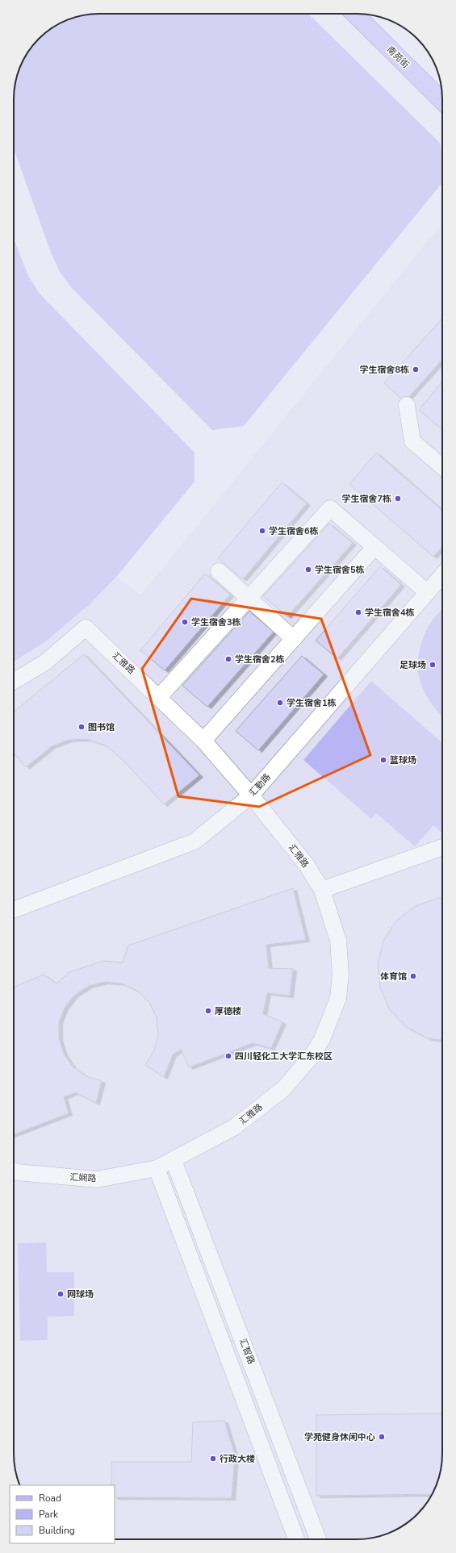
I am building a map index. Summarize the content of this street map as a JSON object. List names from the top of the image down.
{
  "streets": {
    "main road": ["南苑街"],
    "street": [
      "汇雅路",
      "汇勤路",
      "汇娴路",
      "汇智路"
    ]
  },
  "crossings": [
    ["汇雅路", "汇勤路"],
    ["汇雅路", "汇娴路"],
    ["汇雅路", "汇智路"]
  ],
  "places": [
    "学生宿舍8栋",
    "学生宿舍7栋",
    "学生宿舍6栋",
    "学生宿舍5栋",
    "学生宿舍4栋",
    "学生宿舍3栋",
    "学生宿舍2栋",
    "足球场",
    "学生宿舍1栋",
    "图书馆",
    "篮球场",
    "体育馆",
    "厚德楼",
    "四川轻化工大学汇东校区",
    "网球场",
    "学苑健身休闲中心",
    "行政大楼"
  ],
  "legend": ["Road", "Park", "Building"]
}
